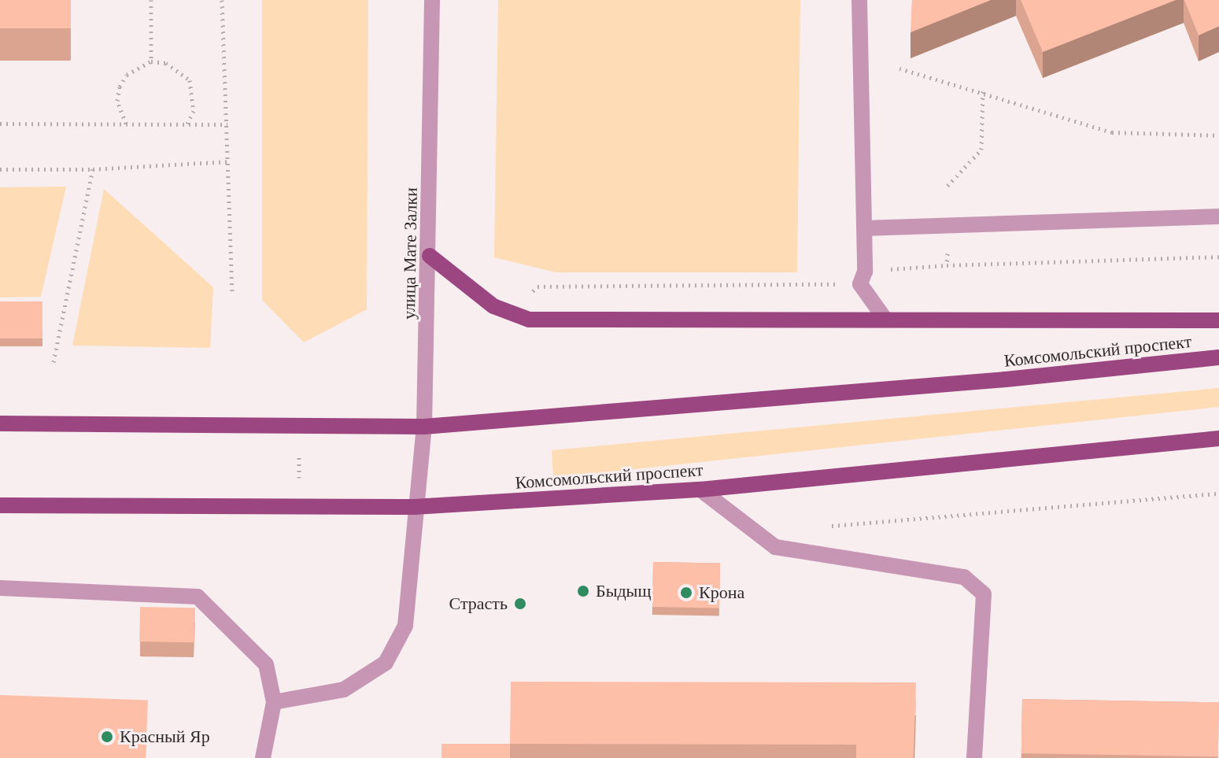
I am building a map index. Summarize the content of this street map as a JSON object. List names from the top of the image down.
{
  "streets": {
    "main road": ["Комсомольский проспект"],
    "street": ["улица Мате Залки"]
  },
  "crossings": [
    ["улица Мате Залки", "Комсомольский проспект"]
  ],
  "places": [
    "Быдыщ",
    "Крона",
    "Страсть",
    "Красный Яр"
  ]
}
